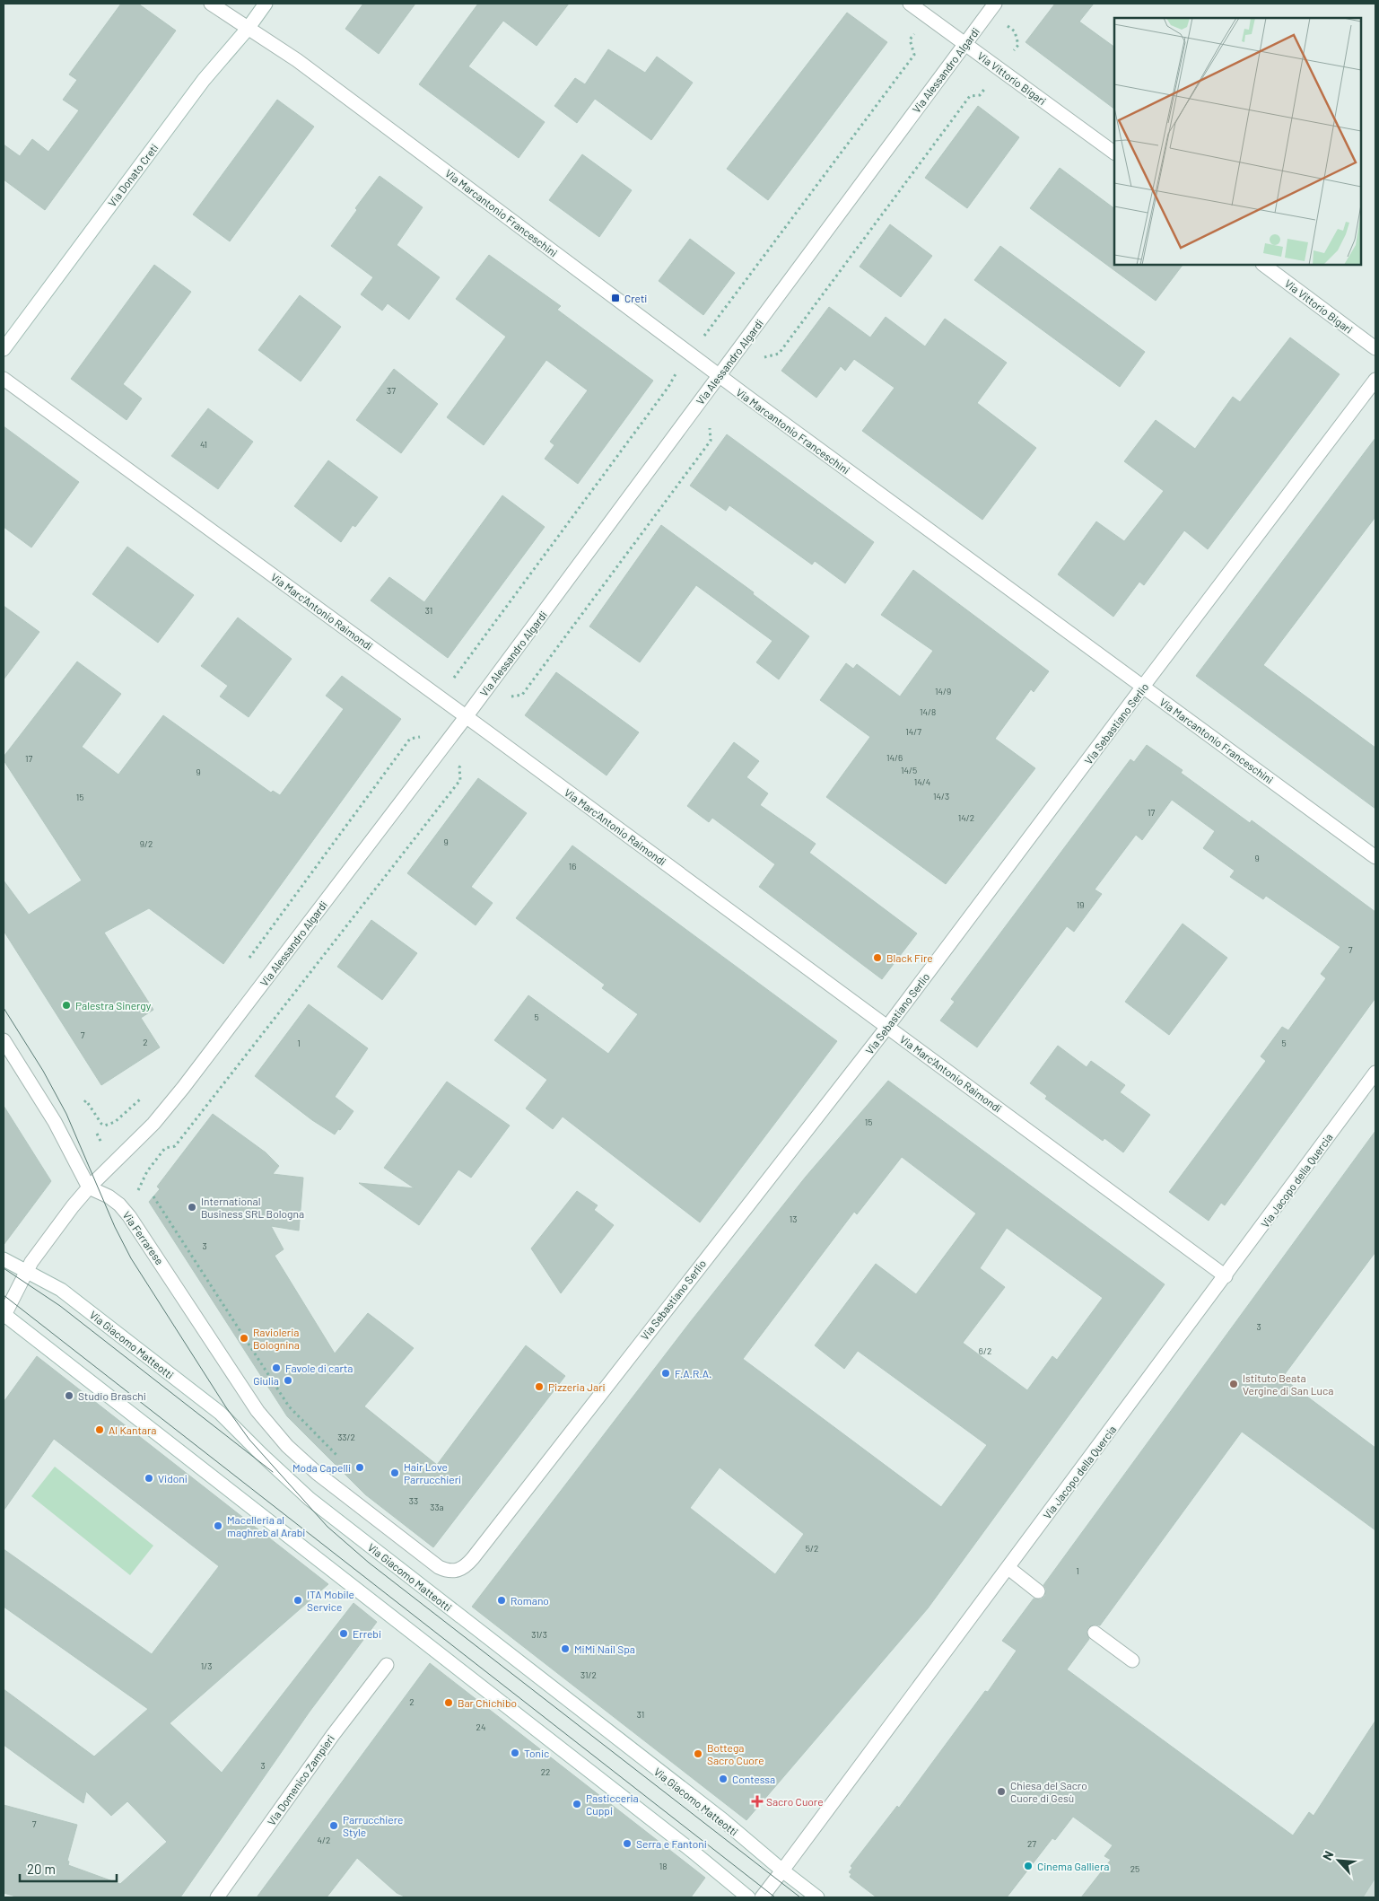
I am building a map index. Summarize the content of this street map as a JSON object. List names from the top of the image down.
{
  "streets": {
    "street": [
      "Via Alessandro Algardi",
      "Via Vittorio Bigari",
      "Via Donato Creti",
      "Via Marcantonio Franceschini",
      "Via Marc'Antonio Raimondi",
      "Via Sebastiano Serlio",
      "Via Jacopo della Quercia",
      "Via Ferrarese",
      "Via Giacomo Matteotti",
      "Via Domenico Zampieri"
    ]
  },
  "crossings": [
    ["Via Alessandro Algardi", "Via Vittorio Bigari"],
    ["Via Alessandro Algardi", "Via Marcantonio Franceschini"],
    ["Via Alessandro Algardi", "Via Marc'Antonio Raimondi"],
    ["Via Alessandro Algardi", "Via Ferrarese"],
    ["Via Alessandro Algardi", "Via Giacomo Matteotti"],
    ["Via Donato Creti", "Via Marcantonio Franceschini"],
    ["Via Marcantonio Franceschini", "Via Sebastiano Serlio"],
    ["Via Marc'Antonio Raimondi", "Via Sebastiano Serlio"],
    ["Via Marc'Antonio Raimondi", "Via Jacopo della Quercia"],
    ["Via Sebastiano Serlio", "Via Ferrarese"],
    ["Via Jacopo della Quercia", "Via Giacomo Matteotti"]
  ],
  "places": {
    "transit": ["Creti"],
    "other": [
      "Black Fire",
      "Palestra Sinergy",
      "International Business SRL Bologna",
      "Ravioleria Bolognina",
      "Favole di carta",
      "F.A.R.A.",
      "Giulia",
      "Istituto Beata Vergine di San Luca",
      "Pizzeria Jari",
      "Studio Braschi",
      "Al Kantara",
      "Moda Capelli",
      "Hair Love Parrucchieri",
      "Vidoni",
      "Macelleria al maghreb al Arabi",
      "ITA Mobile Service",
      "Romano",
      "Errebi",
      "MiMi Nail Spa",
      "Bar Chichibo",
      "Tonic",
      "Bottega Sacro Cuore",
      "Contessa",
      "Chiesa del Sacro Cuore di Gesù",
      "Pasticceria Cuppi",
      "Parrucchiere Style",
      "Serra e Fantoni",
      "Cinema Galliera"
    ],
    "health": ["Sacro Cuore"]
  },
  "house_numbers": [
    "37",
    "41",
    "31",
    "14/9",
    "14/8",
    "14/7",
    "14/6",
    "17",
    "14/5",
    "9",
    "14/4",
    "14/3",
    "15",
    "17",
    "14/2",
    "9",
    "9/2",
    "9",
    "16",
    "19",
    "7",
    "5",
    "7",
    "2",
    "1",
    "5",
    "15",
    "13",
    "3",
    "3",
    "6/2",
    "33/2",
    "33",
    "33a",
    "5/2",
    "1",
    "31/3",
    "1/3",
    "31/2",
    "2",
    "31",
    "24",
    "3",
    "22",
    "7",
    "4/2",
    "27",
    "18",
    "25"
  ],
  "scale_bar": "20 m",
  "north": "top left"
}
